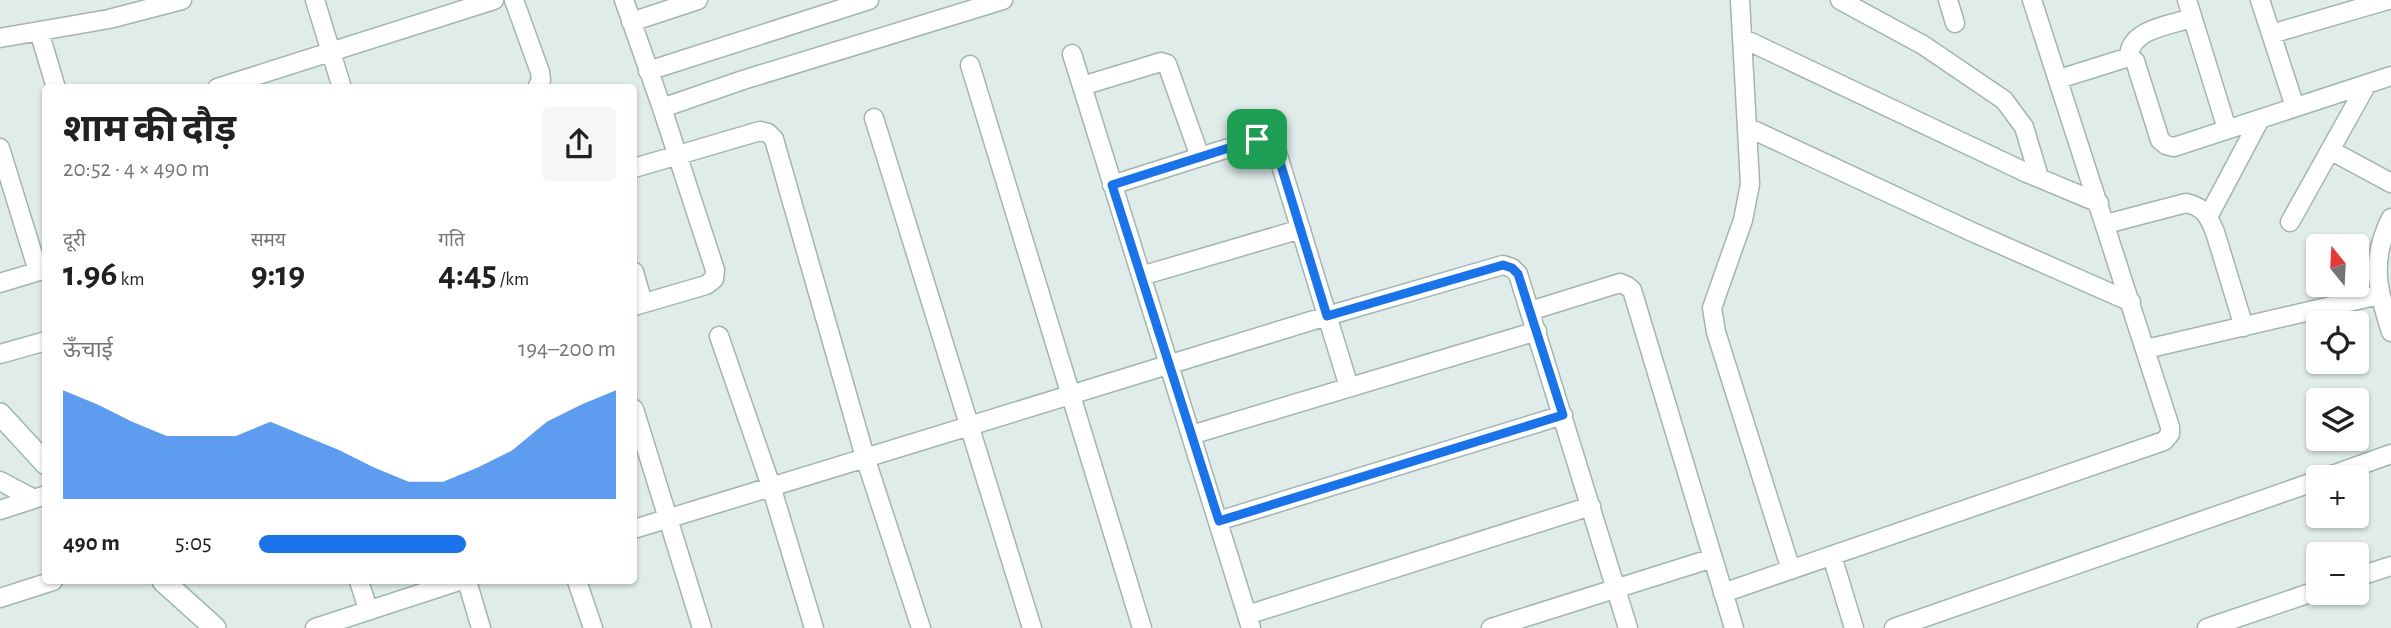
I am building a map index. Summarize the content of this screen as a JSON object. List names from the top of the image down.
{
  "north": "top",
  "page": {
    "heading": ["शाम की दौड़", "20:52 · 4 × 490 m"],
    "stats": [
      ["दूरी", "1.96 km"],
      ["समय", "9:19"],
      ["गति", "4:45 /km"]
    ],
    "map_buttons": ["+", "−"],
    "chart": ["ऊँचाई", "194–200 m"],
    "list": [
      {
        "name": "490 m",
        "note": "5:05"
      }
    ]
  }
}
